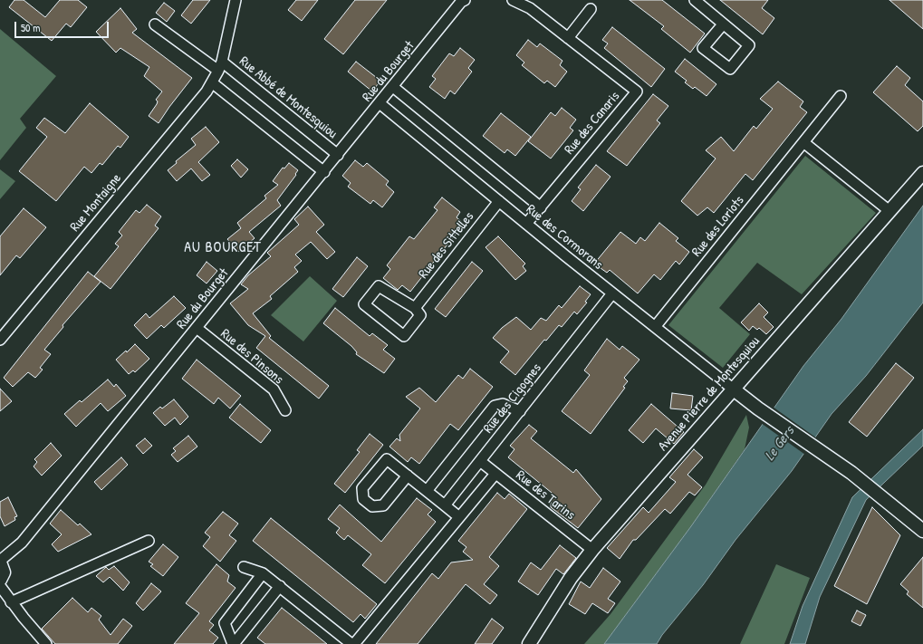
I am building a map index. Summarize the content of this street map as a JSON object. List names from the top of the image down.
{
  "streets": {
    "street": [
      "Rue du Bourget",
      "Rue Abbé de Montesquiou",
      "Rue des Canaris",
      "Rue Montaigne",
      "Rue des Loriots",
      "Rue des Cormorans",
      "Rue des Sittelles",
      "Rue des Pinsons",
      "Avenue Pierre de Montesquiou",
      "Rue des Cigognes",
      "Rue des Tarins"
    ]
  },
  "crossings": [
    ["Rue du Bourget", "Rue Abbé de Montesquiou"],
    ["Rue du Bourget", "Rue des Cormorans"],
    ["Rue du Bourget", "Rue des Pinsons"],
    ["Rue Abbé de Montesquiou", "Rue Montaigne"],
    ["Rue des Canaris", "Rue des Cormorans"],
    ["Rue des Loriots", "Rue des Cormorans"],
    ["Rue des Cormorans", "Rue des Sittelles"],
    ["Rue des Cormorans", "Avenue Pierre de Montesquiou"],
    ["Rue des Cormorans", "Rue des Cigognes"],
    ["Avenue Pierre de Montesquiou", "Rue des Tarins"],
    ["Rue des Cigognes", "Rue des Tarins"]
  ],
  "districts": ["AU BOURGET"],
  "water": ["Le Gers"],
  "scale_bar": "50 m"
}
